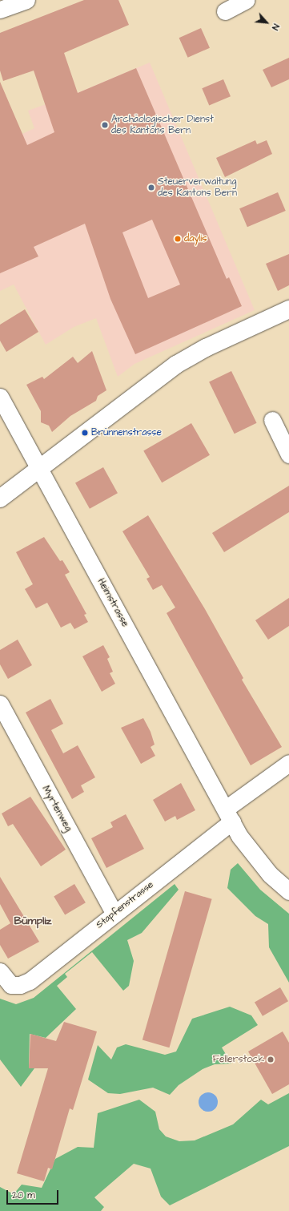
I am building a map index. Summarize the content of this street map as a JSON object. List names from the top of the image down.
{
  "streets": {
    "street": ["Heimstrasse", "Myrtenweg", "Stapfenstrasse"]
  },
  "crossings": [
    ["Heimstrasse", "Stapfenstrasse"],
    ["Myrtenweg", "Stapfenstrasse"]
  ],
  "districts": ["Bümpliz"],
  "places": [
    "Archäologischer Dienst des Kantons Bern",
    "Steuerverwaltung des Kantons Bern",
    "daylis",
    "Brünnenstrasse",
    "Fellerstock"
  ],
  "scale_bar": "20 m",
  "north": "bottom right"
}
